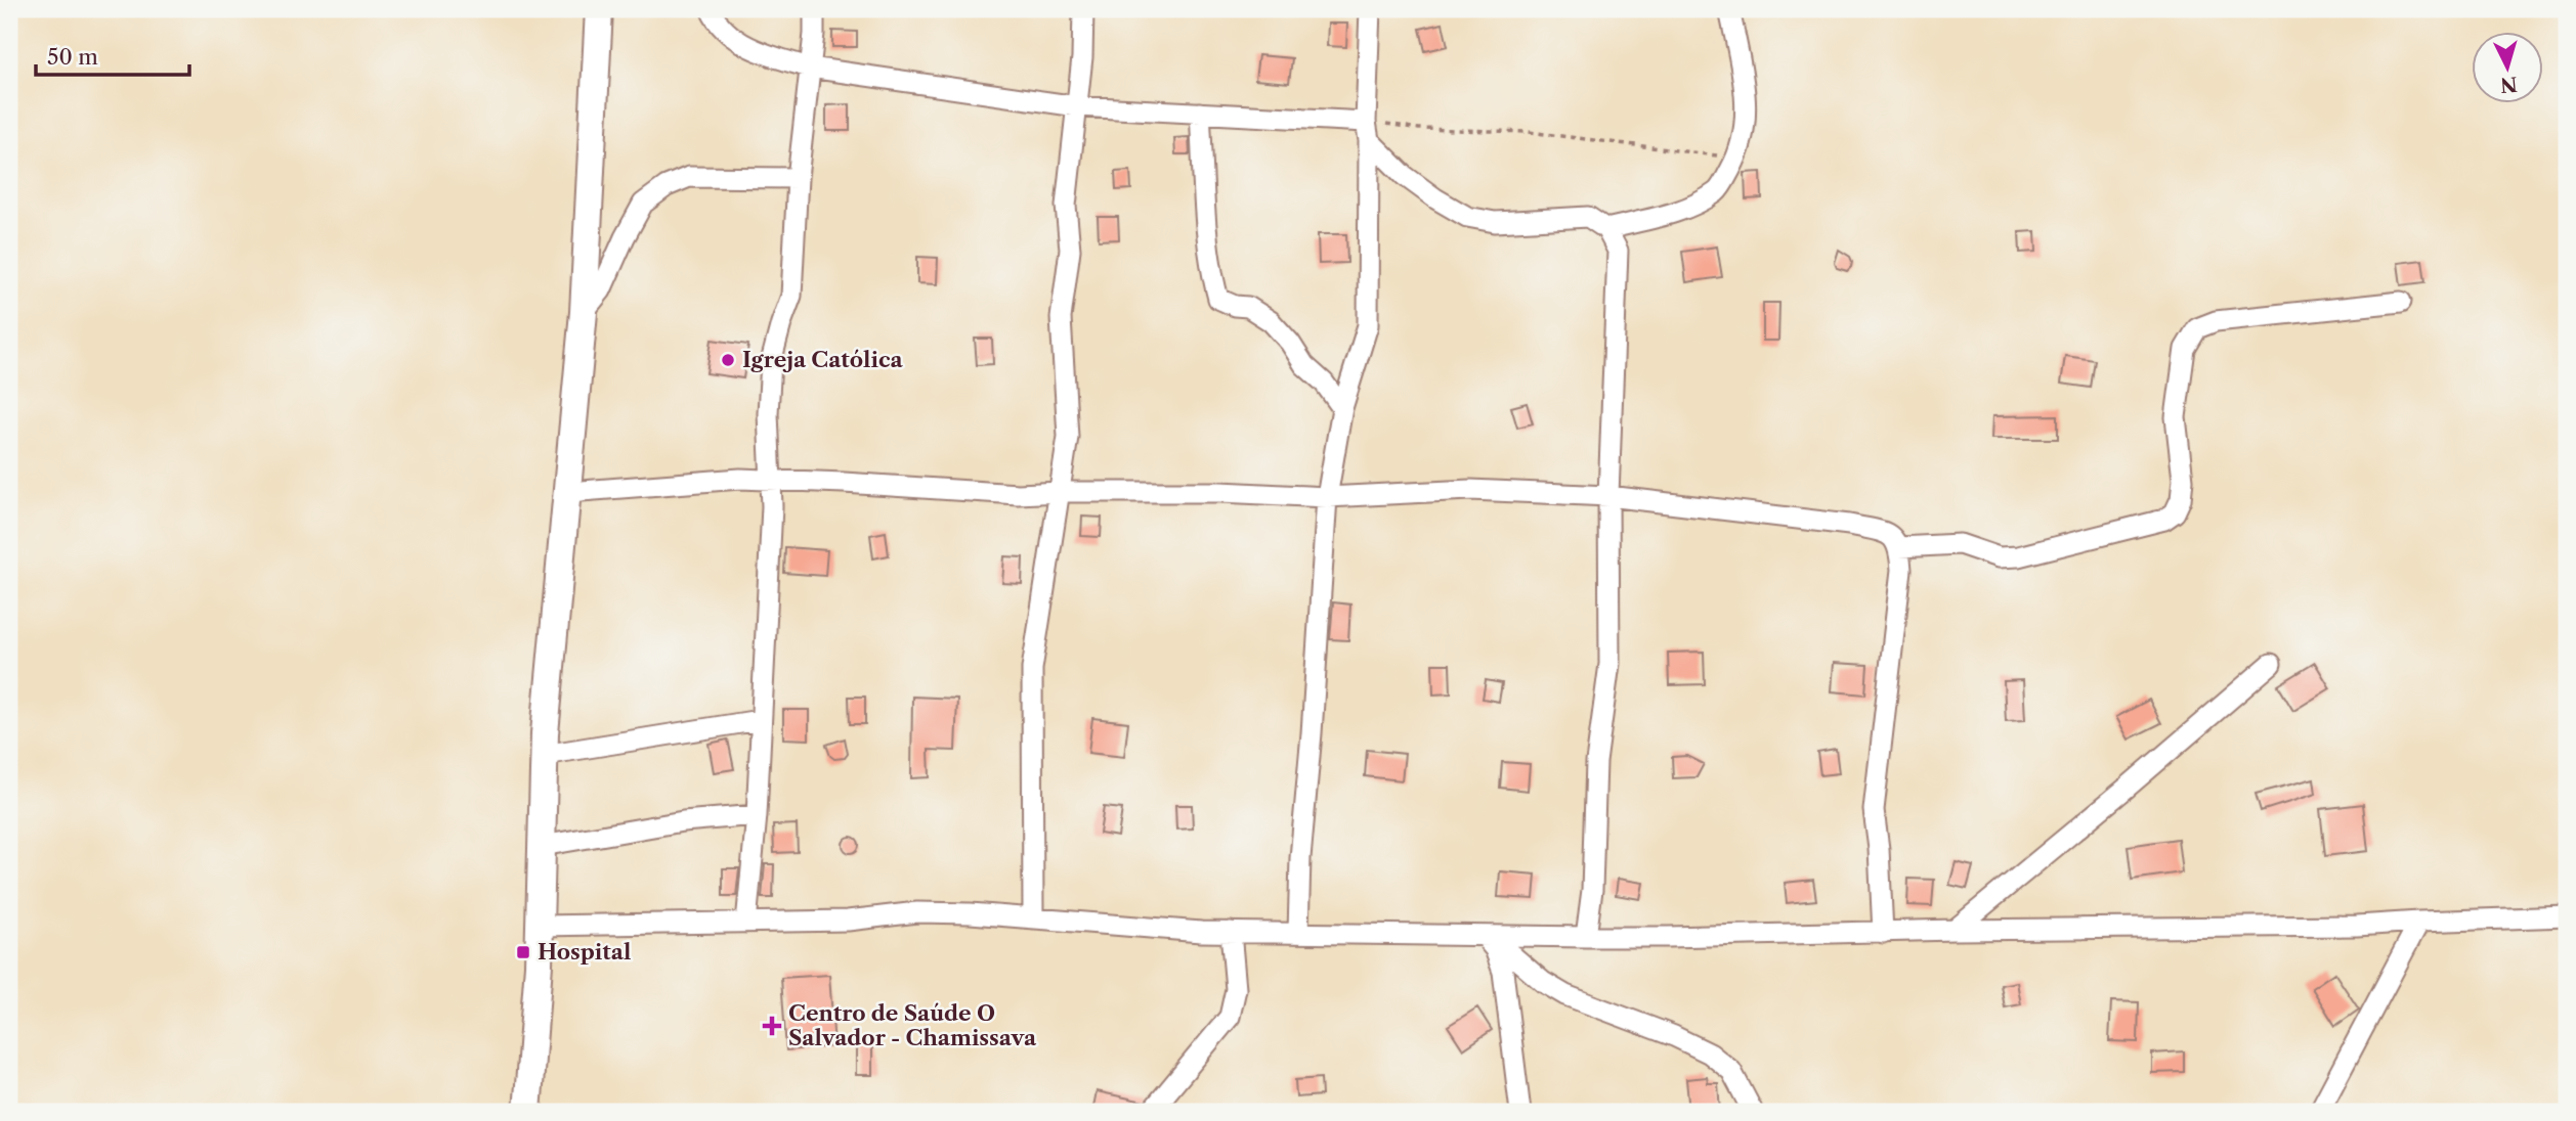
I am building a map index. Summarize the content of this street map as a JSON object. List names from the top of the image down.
{
  "places": {
    "other": ["Igreja Católica"],
    "transit": ["Hospital"],
    "health": ["Centro de Saúde O Salvador - Chamissava"]
  },
  "scale_bar": "50 m",
  "north": "bottom"
}
